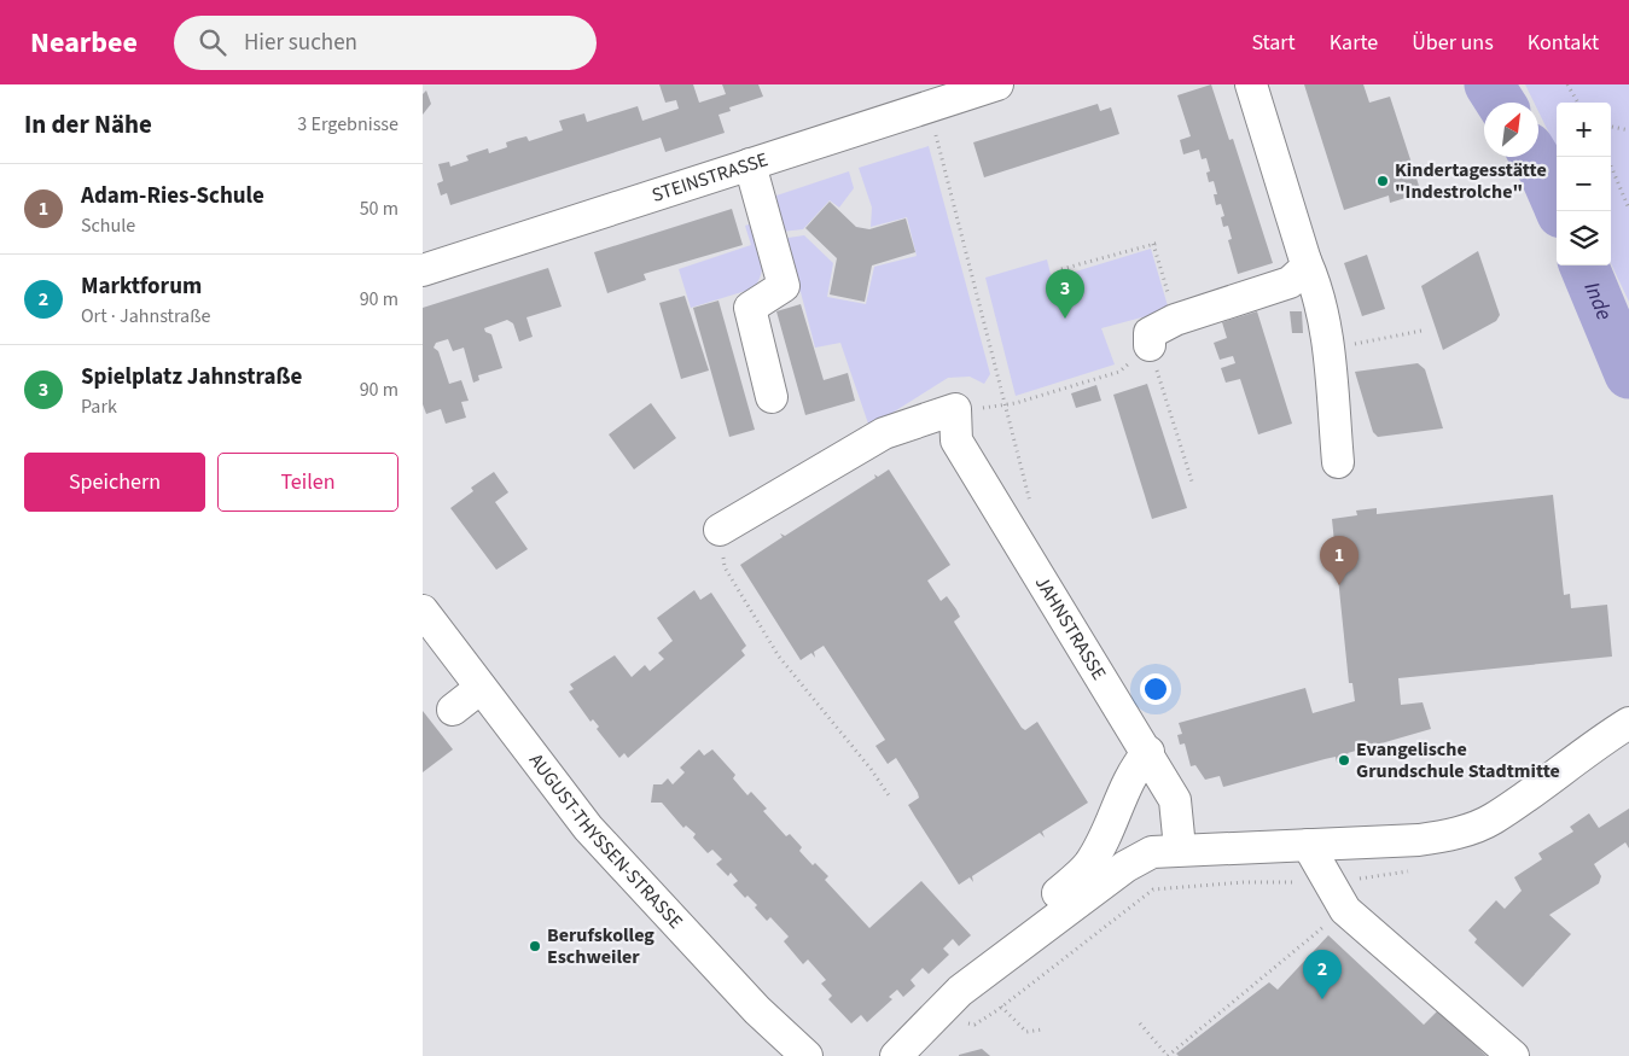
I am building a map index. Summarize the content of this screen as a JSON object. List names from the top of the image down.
{
  "streets": {
    "street": ["STEINSTRASSE", "JAHNSTRASSE", "AUGUST-THYSSEN-STRASSE"]
  },
  "water": ["Inde"],
  "places": ["Kindertagesstätte \"Indestrolche\"", "Evangelische Grundschule Stadtmitte", "Berufskolleg Eschweiler"],
  "north": "top right",
  "page": {
    "header": "Nearbee",
    "search": "Hier suchen",
    "nav": [
      "Start",
      "Karte",
      "Über uns",
      "Kontakt"
    ],
    "heading": ["In der Nähe", "3 Ergebnisse"],
    "map_buttons": ["+", "−"],
    "list": [
      {
        "mark": "1",
        "name": "Adam-Ries-Schule",
        "note": "Schule",
        "value": "50 m"
      },
      {
        "mark": "2",
        "name": "Marktforum",
        "note": "Ort · Jahnstraße",
        "value": "90 m"
      },
      {
        "mark": "3",
        "name": "Spielplatz Jahnstraße",
        "note": "Park",
        "value": "90 m"
      }
    ],
    "pins": ["3", "1", "2"],
    "buttons": ["Speichern", "Teilen"]
  }
}
